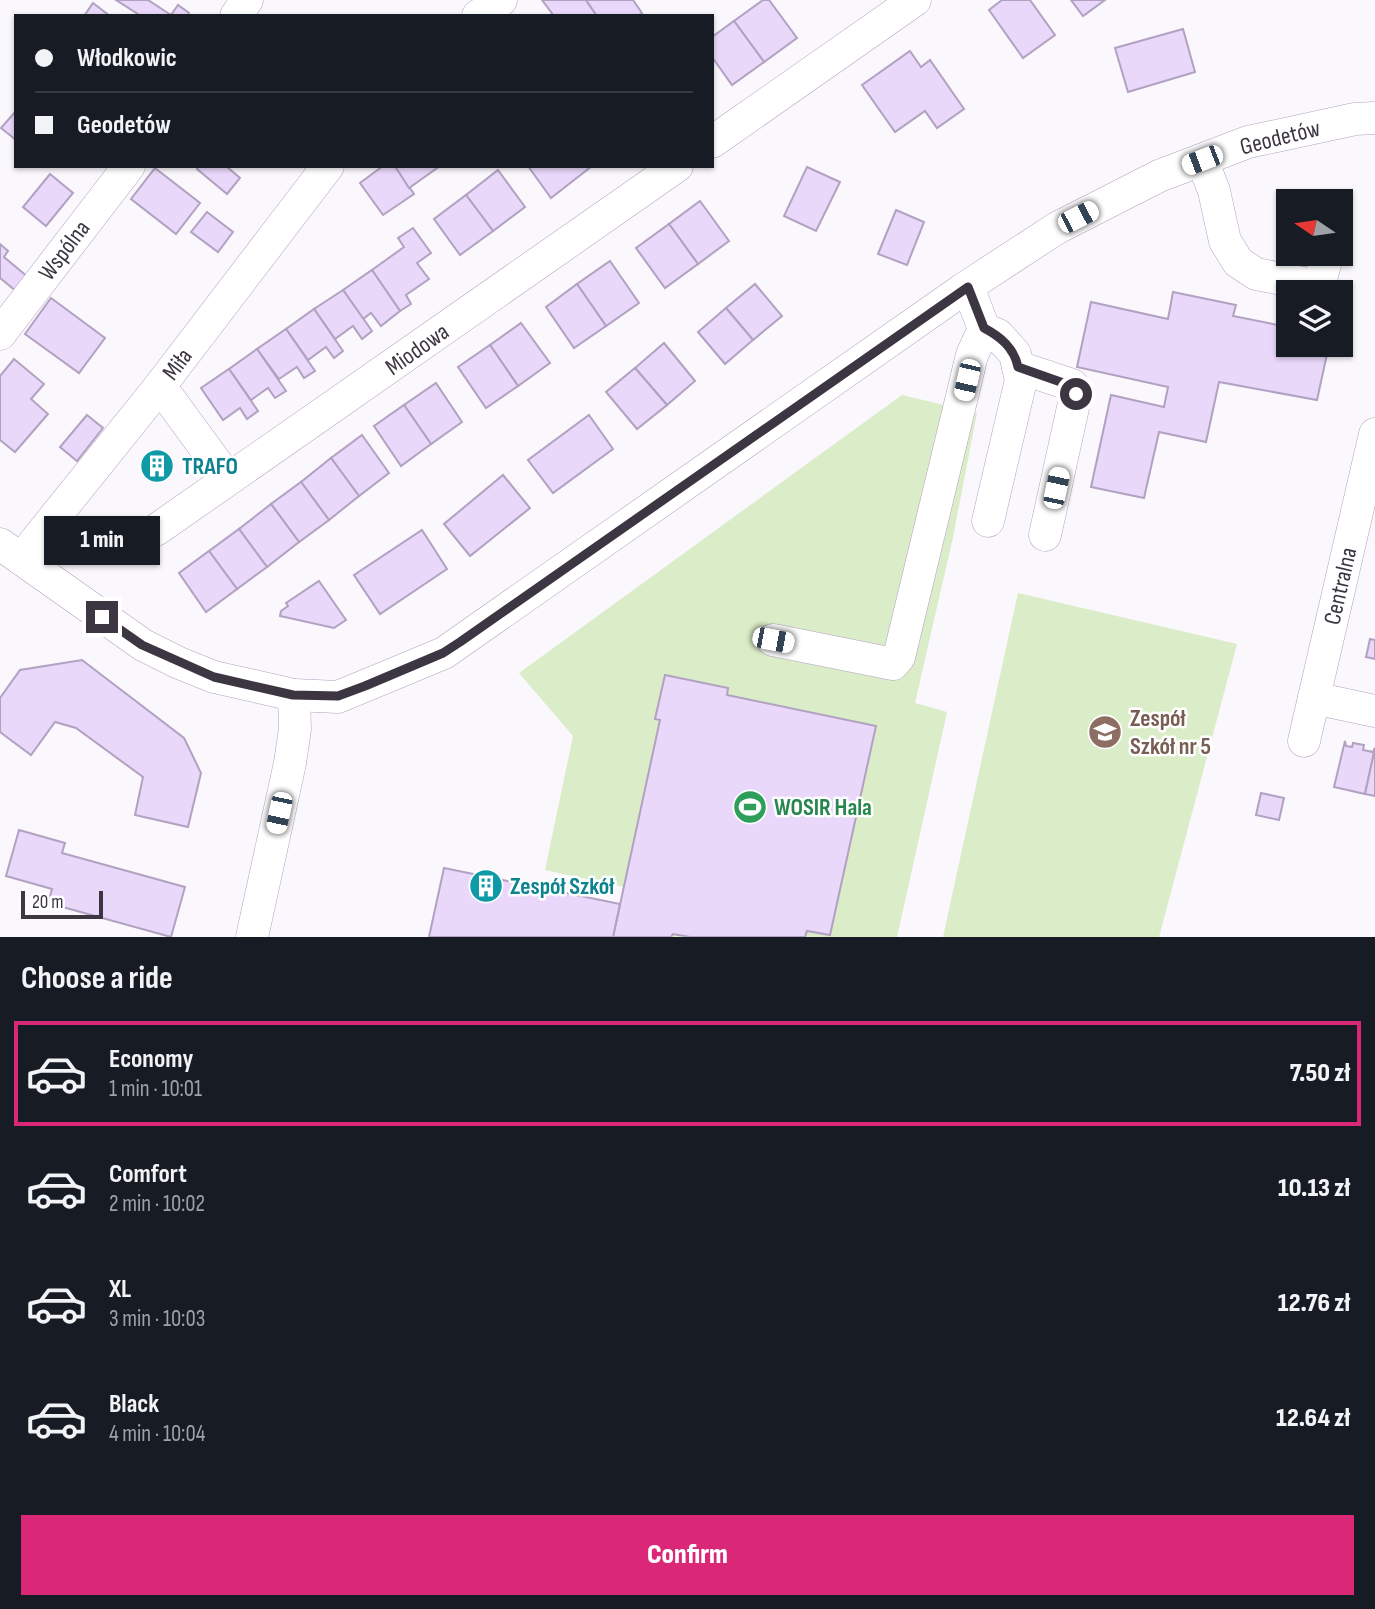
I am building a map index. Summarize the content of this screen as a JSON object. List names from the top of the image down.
{
  "streets": {
    "street": [
      "Geodetów",
      "Wspólna",
      "Miodowa",
      "Miła",
      "Centralna"
    ]
  },
  "crossings": [
    ["Geodetów", "Miła"]
  ],
  "places": {
    "building": ["TRAFO", "Zespół Szkół"],
    "school or university": ["Zespół Szkół nr 5"],
    "sports": ["WOSIR Hala"]
  },
  "scale_bar": "20 m",
  "north": "left",
  "page": {
    "banner": ["Włodkowic", "Geodetów"],
    "bubble": "1 min",
    "scale": "20 m",
    "heading": "Choose a ride",
    "list": [
      {
        "name": "Economy",
        "note": "1 min · 10:01",
        "value": "7.50 zł"
      },
      {
        "name": "Comfort",
        "note": "2 min · 10:02",
        "value": "10.13 zł"
      },
      {
        "name": "XL",
        "note": "3 min · 10:03",
        "value": "12.76 zł"
      },
      {
        "name": "Black",
        "note": "4 min · 10:04",
        "value": "12.64 zł"
      }
    ],
    "buttons": "Confirm"
  }
}
